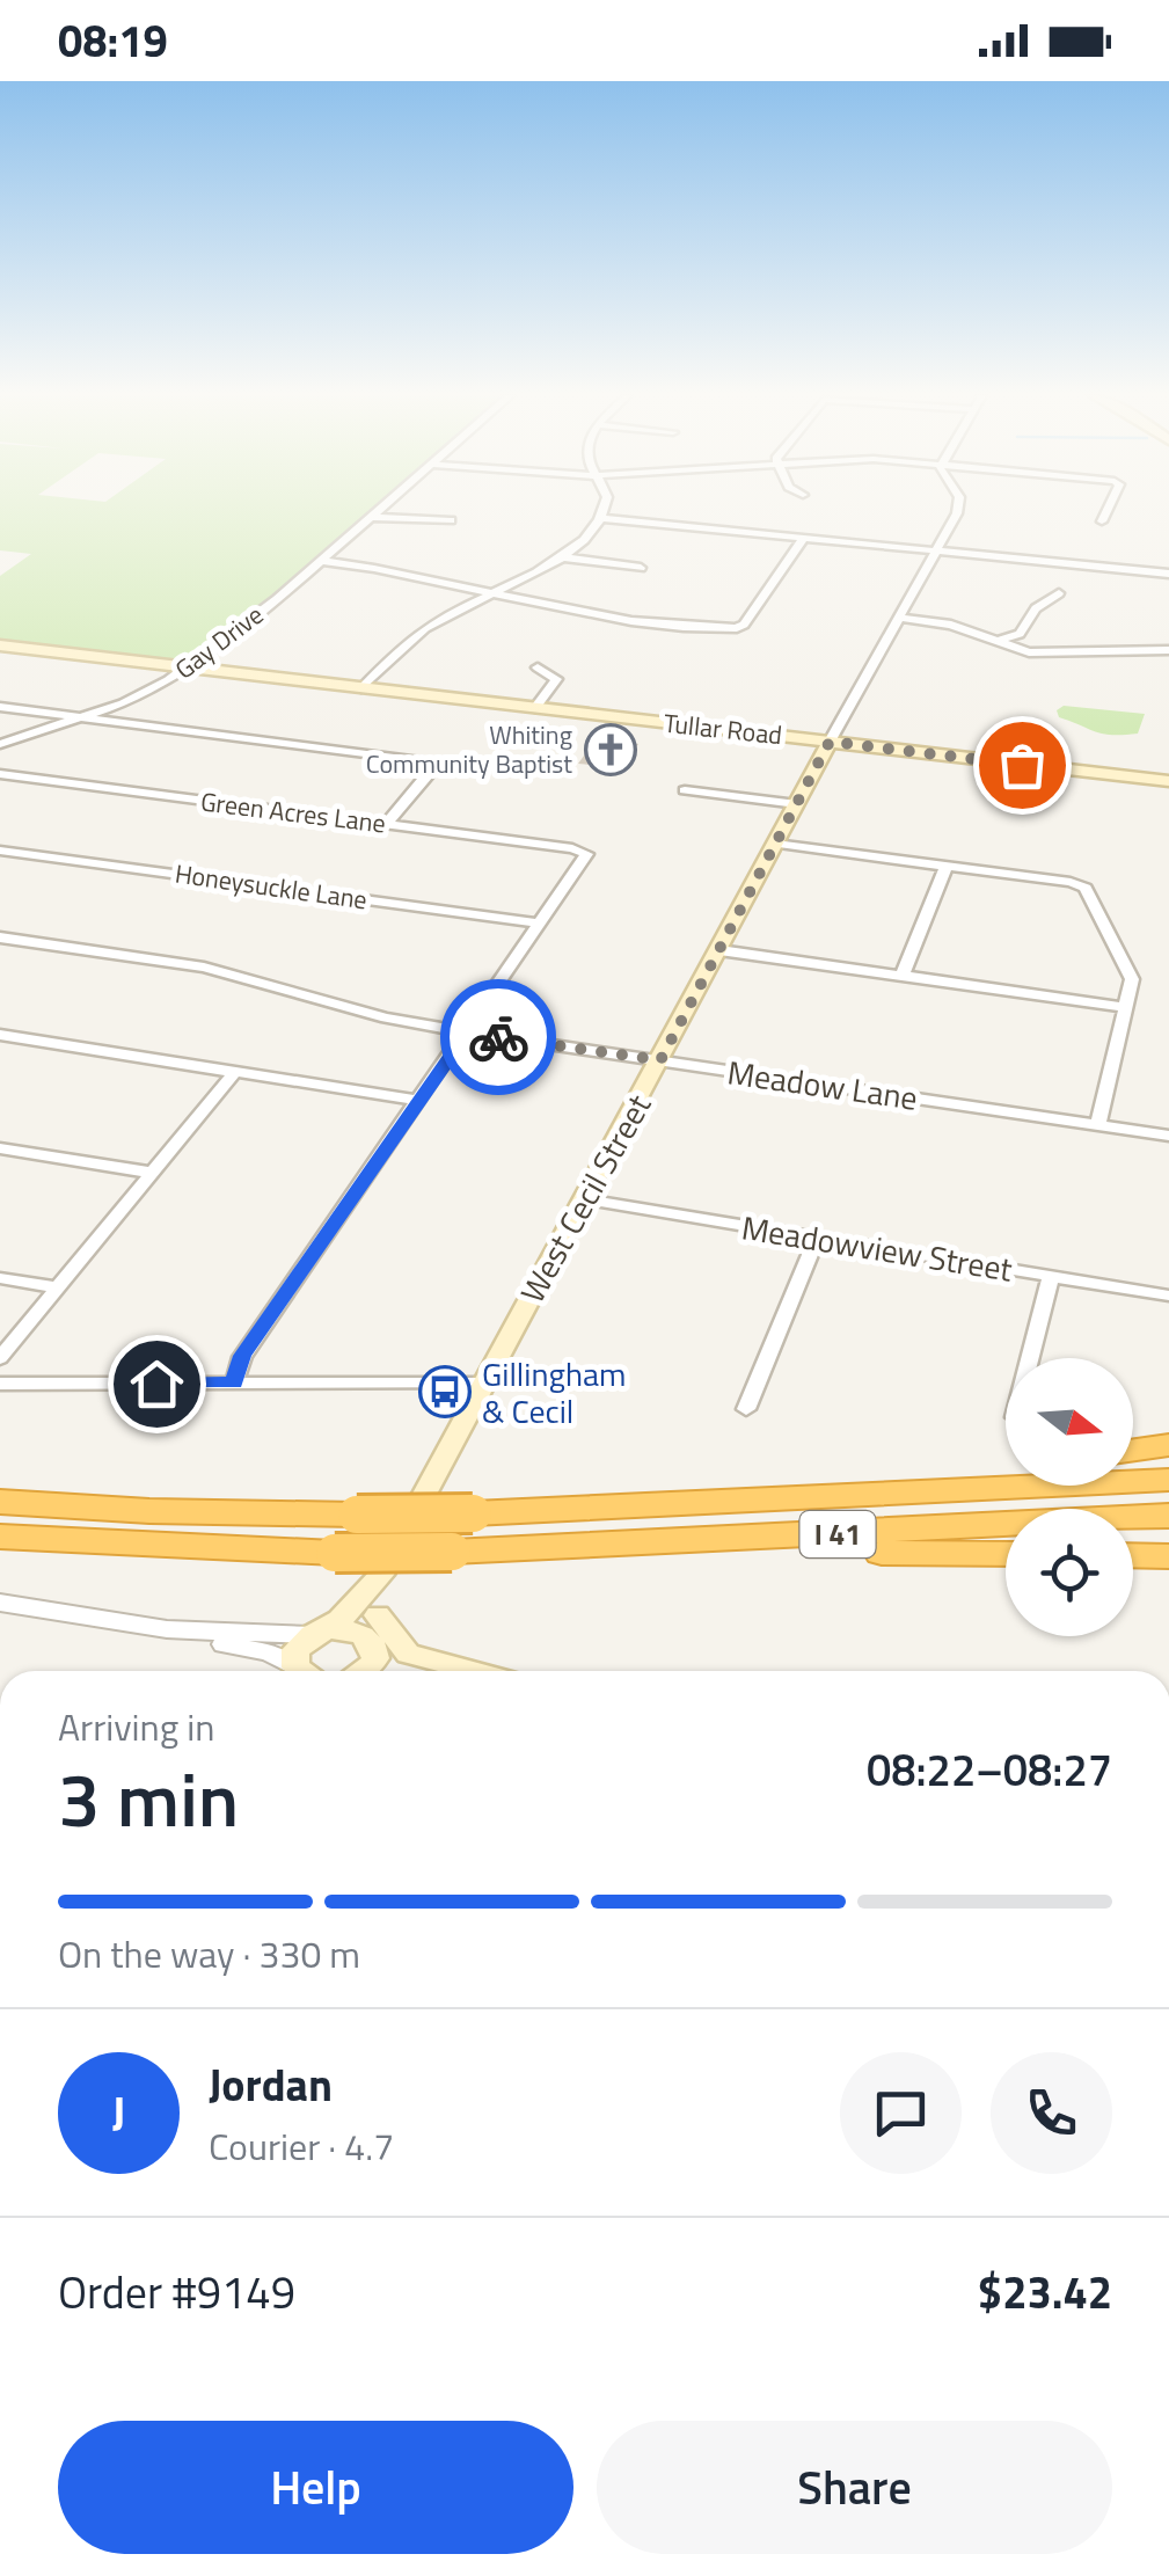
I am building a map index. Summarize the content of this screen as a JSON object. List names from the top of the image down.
{
  "streets": {
    "highway": ["I 41"],
    "main road": ["Tullar Road", "West Cecil Street"],
    "street": [
      "Gay Drive",
      "Green Acres Lane",
      "Honeysuckle Lane",
      "Meadow Lane",
      "Meadowview Street"
    ]
  },
  "crossings": [
    ["Gay Drive", "Tullar Road"],
    ["Tullar Road", "West Cecil Street"],
    ["Green Acres Lane", "Honeysuckle Lane"],
    ["Meadow Lane", "West Cecil Street"],
    ["West Cecil Street", "Meadowview Street"]
  ],
  "places": {
    "church": ["Whiting Community Baptist"],
    "bus stop": ["Gillingham & Cecil"]
  },
  "north": "right",
  "page": {
    "status": "08:19",
    "heading": ["3 min", "Arriving in", "08:22–08:27"],
    "panel": [
      "Jordan",
      "Courier · 4.7",
      "Order #9149",
      "$23.42"
    ],
    "bar": "On the way · 330 m",
    "round": "J",
    "buttons": ["Help", "Share"]
  }
}
